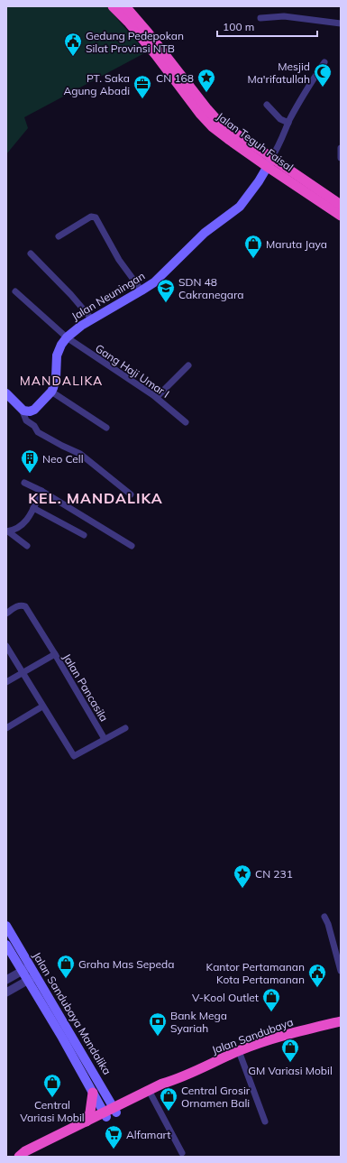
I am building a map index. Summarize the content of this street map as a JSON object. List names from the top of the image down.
{
  "streets": {
    "highway": ["Jalan Teguh Faisal", "Jalan Sandubaya"],
    "main road": ["Jalan Neuningan", "Jalan Sandubaya Mandalika"],
    "street": ["Gang Haji Umar I", "Jalan Pancasila"]
  },
  "crossings": [
    ["Jalan Teguh Faisal", "Jalan Neuningan"],
    ["Jalan Neuningan", "Gang Haji Umar I"],
    ["Jalan Sandubaya Mandalika", "Jalan Sandubaya"]
  ],
  "districts": ["MANDALIKA", "KEL. MANDALIKA"],
  "places": {
    "public building": ["Gedung Pedepokan Silat Provinsi NTB", "Kantor Pertamanan Kota Pertamanan"],
    "mosque": ["Mesjid Ma'rifatullah"],
    "place": ["CN 168", "CN 231"],
    "office": ["PT. Saka Agung Abadi"],
    "shop": [
      "Maruta Jaya",
      "Graha Mas Sepeda",
      "V-Kool Outlet",
      "GM Variasi Mobil",
      "Central Variasi Mobil",
      "Central Grosir Ornamen Bali"
    ],
    "school or university": ["SDN 48 Cakranegara"],
    "building": ["Neo Cell"],
    "bank": ["Bank Mega Syariah"],
    "supermarket": ["Alfamart"]
  },
  "scale_bar": "100 m"
}
